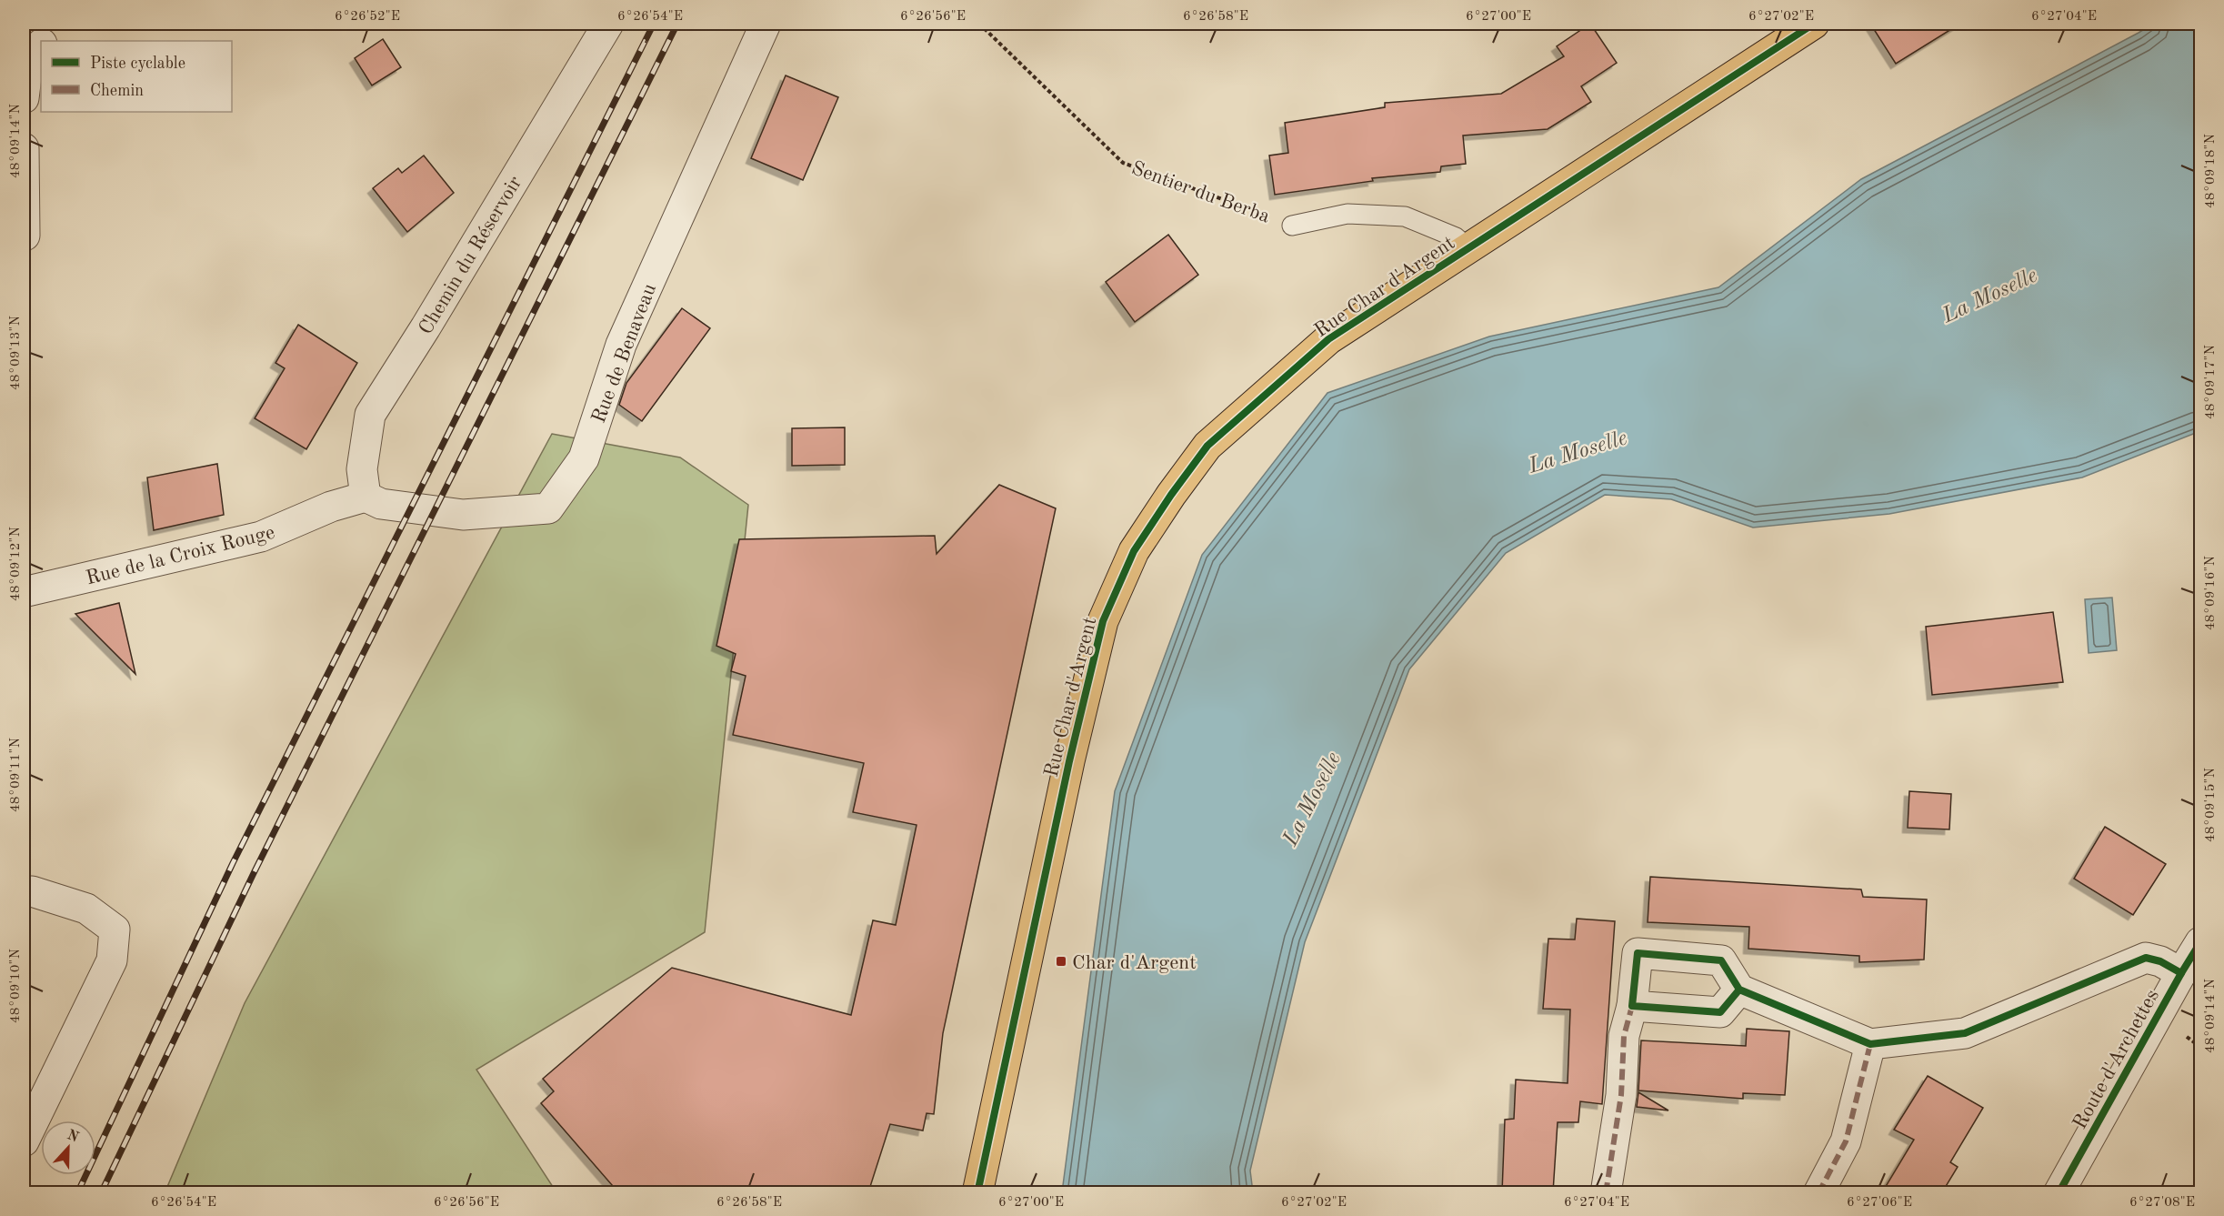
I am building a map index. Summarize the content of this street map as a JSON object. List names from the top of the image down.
{
  "streets": {
    "main road": ["Rue Char d'Argent"],
    "street": [
      "Chemin du Réservoir",
      "Rue de Benaveau",
      "Rue de la Croix Rouge",
      "Route d'Archettes"
    ],
    "lane": ["Sentier du Berba"]
  },
  "crossings": [
    ["Sentier du Berba", "Rue Char d'Argent"],
    ["Chemin du Réservoir", "Rue de Benaveau"],
    ["Chemin du Réservoir", "Rue de la Croix Rouge"],
    ["Rue de Benaveau", "Rue de la Croix Rouge"]
  ],
  "water": ["La Moselle"],
  "places": {
    "transit": ["Char d'Argent"]
  },
  "legend": ["Piste cyclable", "Chemin"],
  "north": "top",
  "coordinates": [
    "6°26'52\"E",
    "6°26'54\"E",
    "6°26'56\"E",
    "6°26'58\"E",
    "6°27'00\"E",
    "6°27'02\"E",
    "6°27'04\"E",
    "48°09'14\"N",
    "48°09'18\"N",
    "48°09'13\"N",
    "48°09'17\"N",
    "48°09'12\"N",
    "48°09'16\"N",
    "48°09'11\"N",
    "48°09'15\"N",
    "48°09'10\"N",
    "6°27'06\"E",
    "6°27'08\"E"
  ]
}
